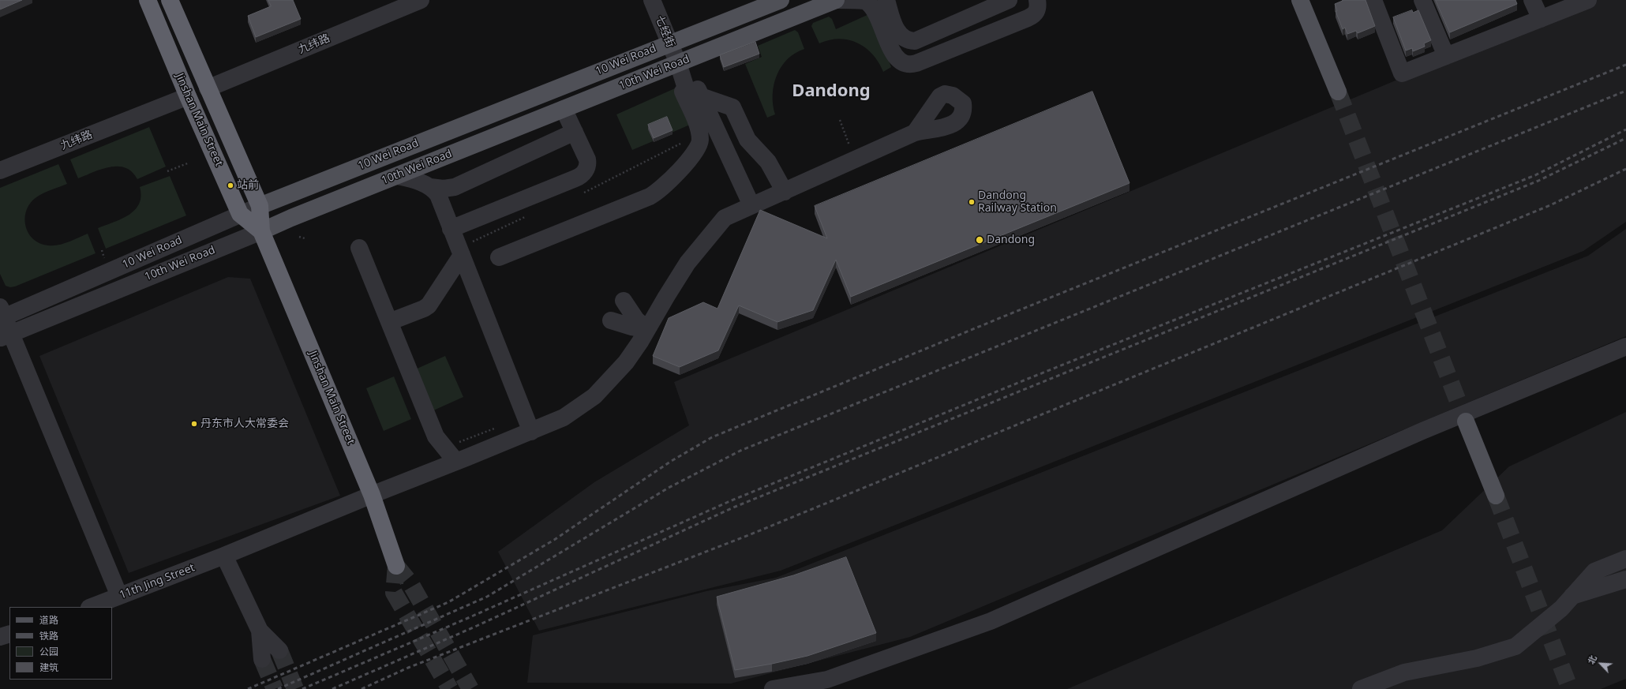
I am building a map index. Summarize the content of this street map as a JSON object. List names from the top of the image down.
{
  "streets": {
    "highway": ["Jinshan Main Street"],
    "main road": ["10 Wei Road", "10th Wei Road"],
    "street": ["七经街", "九纬路", "11th Jing Street"]
  },
  "crossings": [
    ["七经街", "10 Wei Road"],
    ["七经街", "10th Wei Road"],
    ["九纬路", "Jinshan Main Street"],
    ["10 Wei Road", "Jinshan Main Street"],
    ["10th Wei Road", "Jinshan Main Street"],
    ["Jinshan Main Street", "11th Jing Street"]
  ],
  "districts": ["Dandong"],
  "places": [
    "站前",
    "Dandong Railway Station",
    "Dandong",
    "丹东市人大常委会"
  ],
  "legend": [
    "道路",
    "铁路",
    "公园",
    "建筑"
  ],
  "north": "top left"
}
